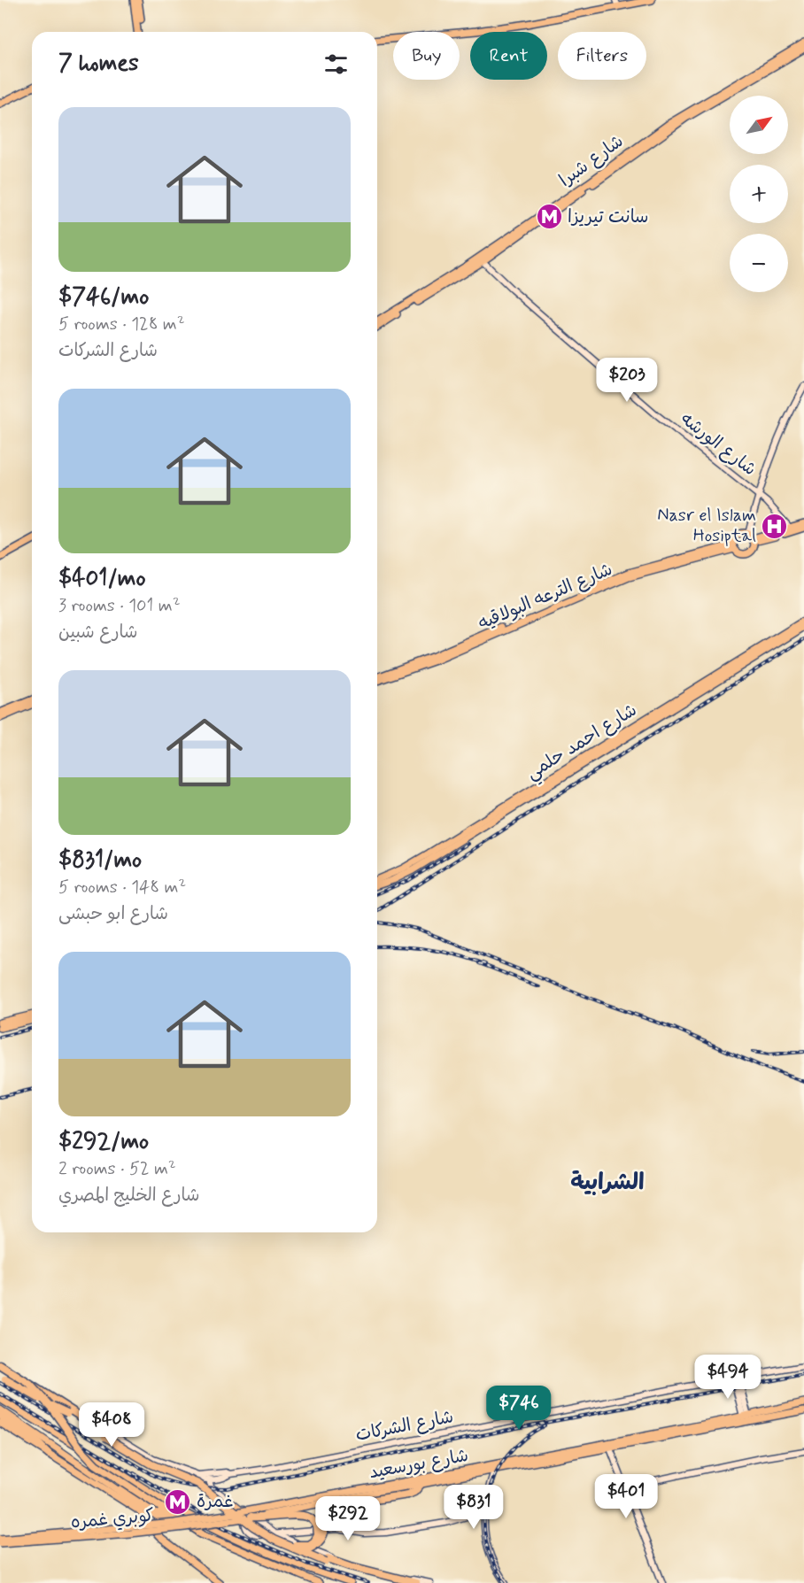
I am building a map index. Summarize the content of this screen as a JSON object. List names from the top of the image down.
{
  "streets": {
    "main road": [
      "شارع شبرا",
      "شارع الترعه البولاقيه",
      "شارع احمد حلمي",
      "شارع بورسعيد",
      "كوبري غمره"
    ],
    "street": ["شارع الورشه", "شارع الشركات"]
  },
  "crossings": [
    ["شارع شبرا", "شارع الورشه"],
    ["شارع بورسعيد", "كوبري غمره"]
  ],
  "districts": ["الشرابية"],
  "places": {
    "metro station": ["سانت تيريزا", "غمرة"],
    "hospital": ["Nasr el Islam Hosiptal"]
  },
  "north": "top right",
  "page": {
    "chip": ["Buy", "Rent", "Filters"],
    "heading": "7 homes",
    "map_buttons": ["+", "−"],
    "list": [
      {
        "name": "$746/mo",
        "note": "5 rooms · 128 m² · شارع الشركات"
      },
      {
        "name": "$401/mo",
        "note": "3 rooms · 101 m² · شارع شبين"
      },
      {
        "name": "$831/mo",
        "note": "5 rooms · 148 m² · شارع ابو حبشى"
      },
      {
        "name": "$292/mo",
        "note": "2 rooms · 52 m² · شارع الخليج المصري"
      }
    ],
    "price": [
      "$203",
      "$494",
      "$746",
      "$408",
      "$401",
      "$831",
      "$292"
    ]
  }
}
